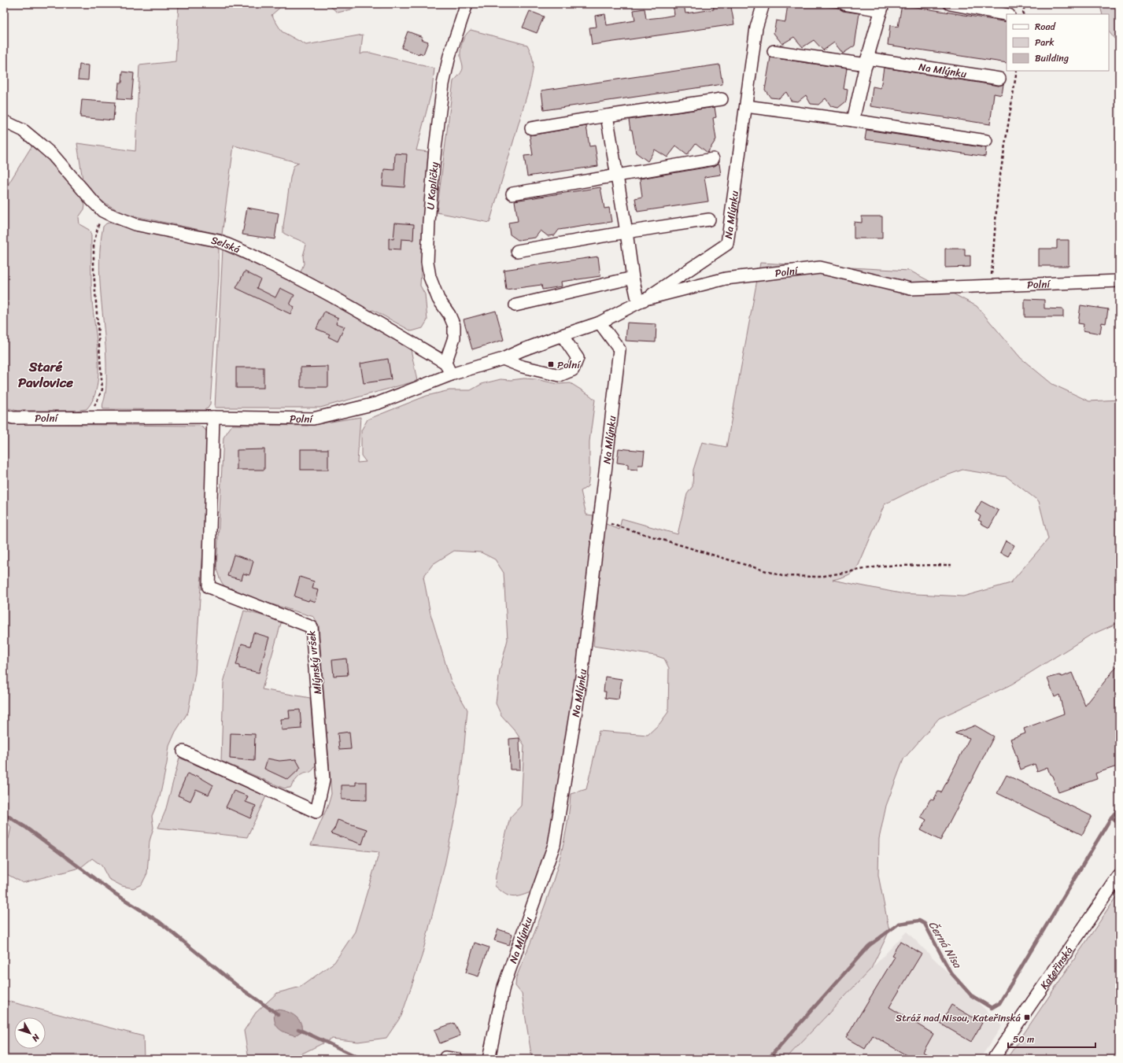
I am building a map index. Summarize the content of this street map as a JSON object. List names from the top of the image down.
{
  "streets": {
    "street": [
      "Na Mlýnku",
      "U Kapličky",
      "Selská",
      "Polní",
      "Mlýnský vršek",
      "Kateřinská"
    ]
  },
  "crossings": [
    ["Na Mlýnku", "Polní"],
    ["U Kapličky", "Selská"],
    ["Polní", "Mlýnský vršek"]
  ],
  "districts": ["Staré Pavlovice"],
  "water": ["Černá Nisa"],
  "places": {
    "transit": ["Polní", "Stráž nad Nisou, Kateřinská"]
  },
  "legend": ["Road", "Park", "Building"],
  "scale_bar": "50 m",
  "north": "bottom right"
}
